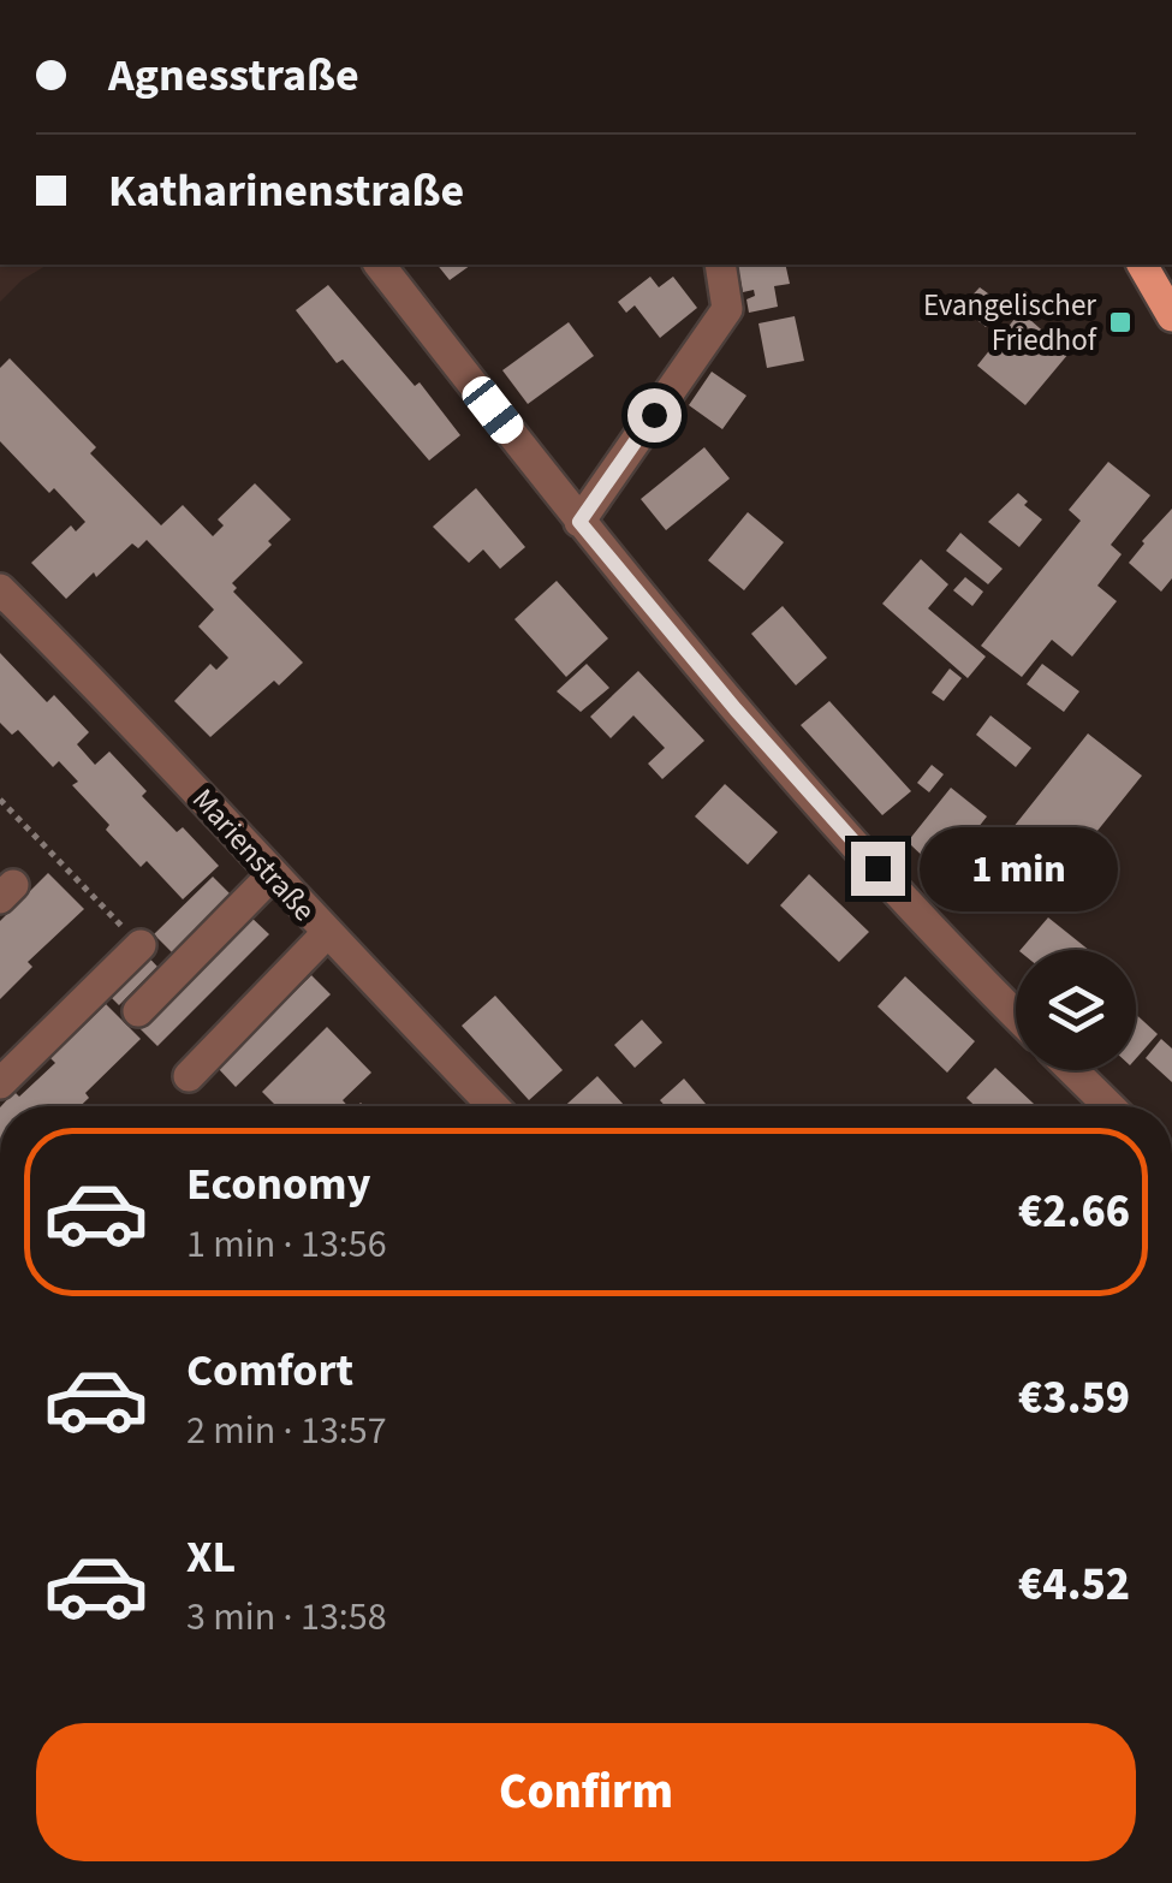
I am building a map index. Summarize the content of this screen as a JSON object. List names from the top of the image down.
{
  "streets": {
    "street": ["Marienstraße"]
  },
  "places": {
    "transit": ["Evangelischer Friedhof"]
  },
  "page": {
    "banner": ["Agnesstraße", "Katharinenstraße"],
    "bubble": "1 min",
    "list": [
      {
        "name": "Economy",
        "note": "1 min · 13:56",
        "value": "€2.66"
      },
      {
        "name": "Comfort",
        "note": "2 min · 13:57",
        "value": "€3.59"
      },
      {
        "name": "XL",
        "note": "3 min · 13:58",
        "value": "€4.52"
      }
    ],
    "buttons": "Confirm"
  }
}
